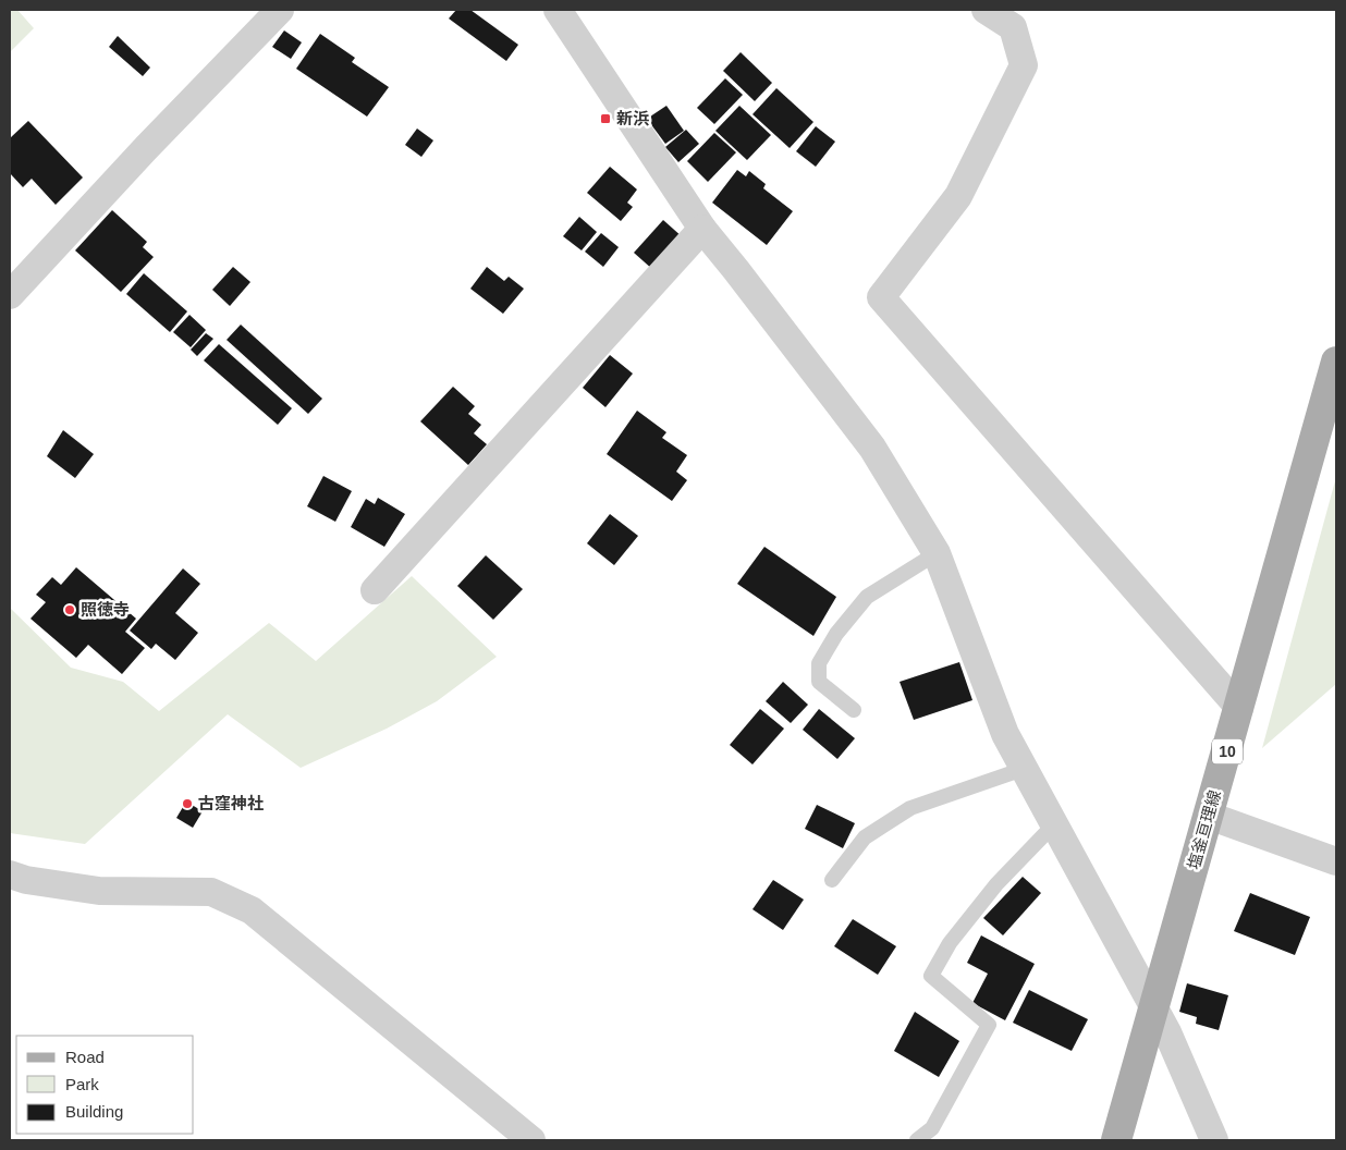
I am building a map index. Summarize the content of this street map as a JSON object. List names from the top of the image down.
{
  "streets": {
    "main road": ["10", "塩釜亘理線"]
  },
  "places": {
    "transit": ["新浜"],
    "other": ["照徳寺", "古窪神社"]
  },
  "legend": ["Road", "Park", "Building"]
}
